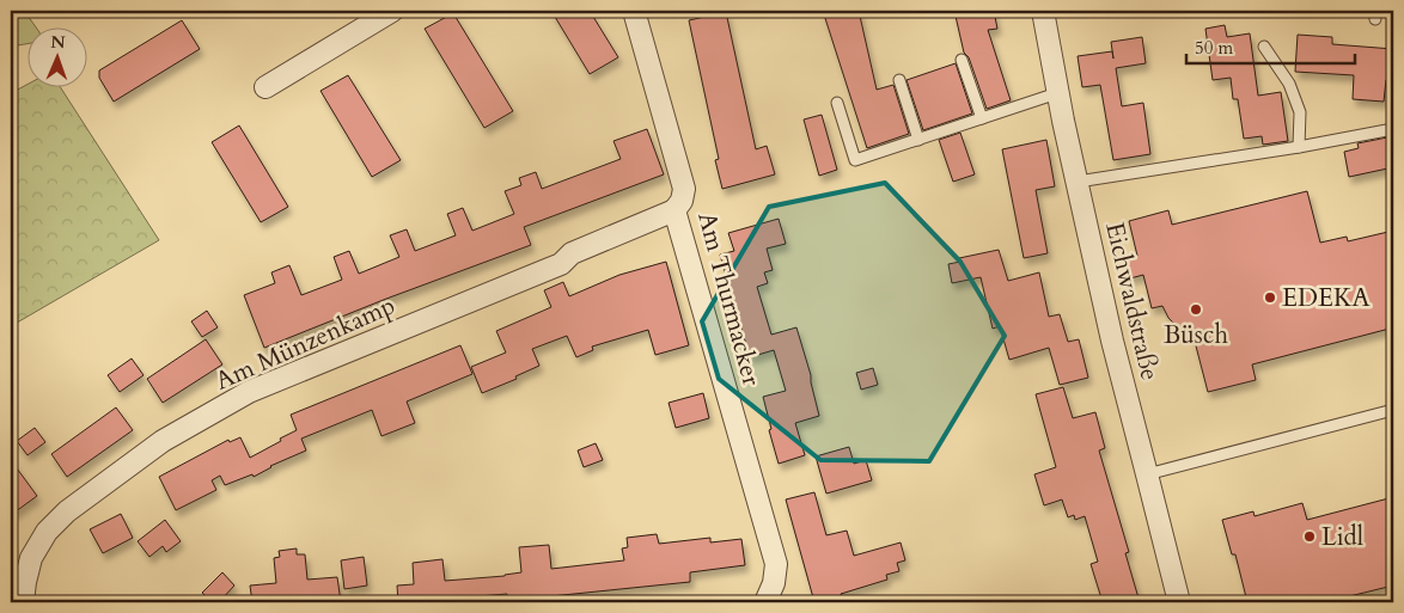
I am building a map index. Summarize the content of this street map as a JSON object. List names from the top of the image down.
{
  "streets": {
    "street": ["Am Thurmacker", "Eichwaldstraße", "Am Münzenkamp"]
  },
  "crossings": [
    ["Am Thurmacker", "Am Münzenkamp"]
  ],
  "places": ["EDEKA", "Büsch", "Lidl"],
  "scale_bar": "50 m",
  "north": "top"
}
